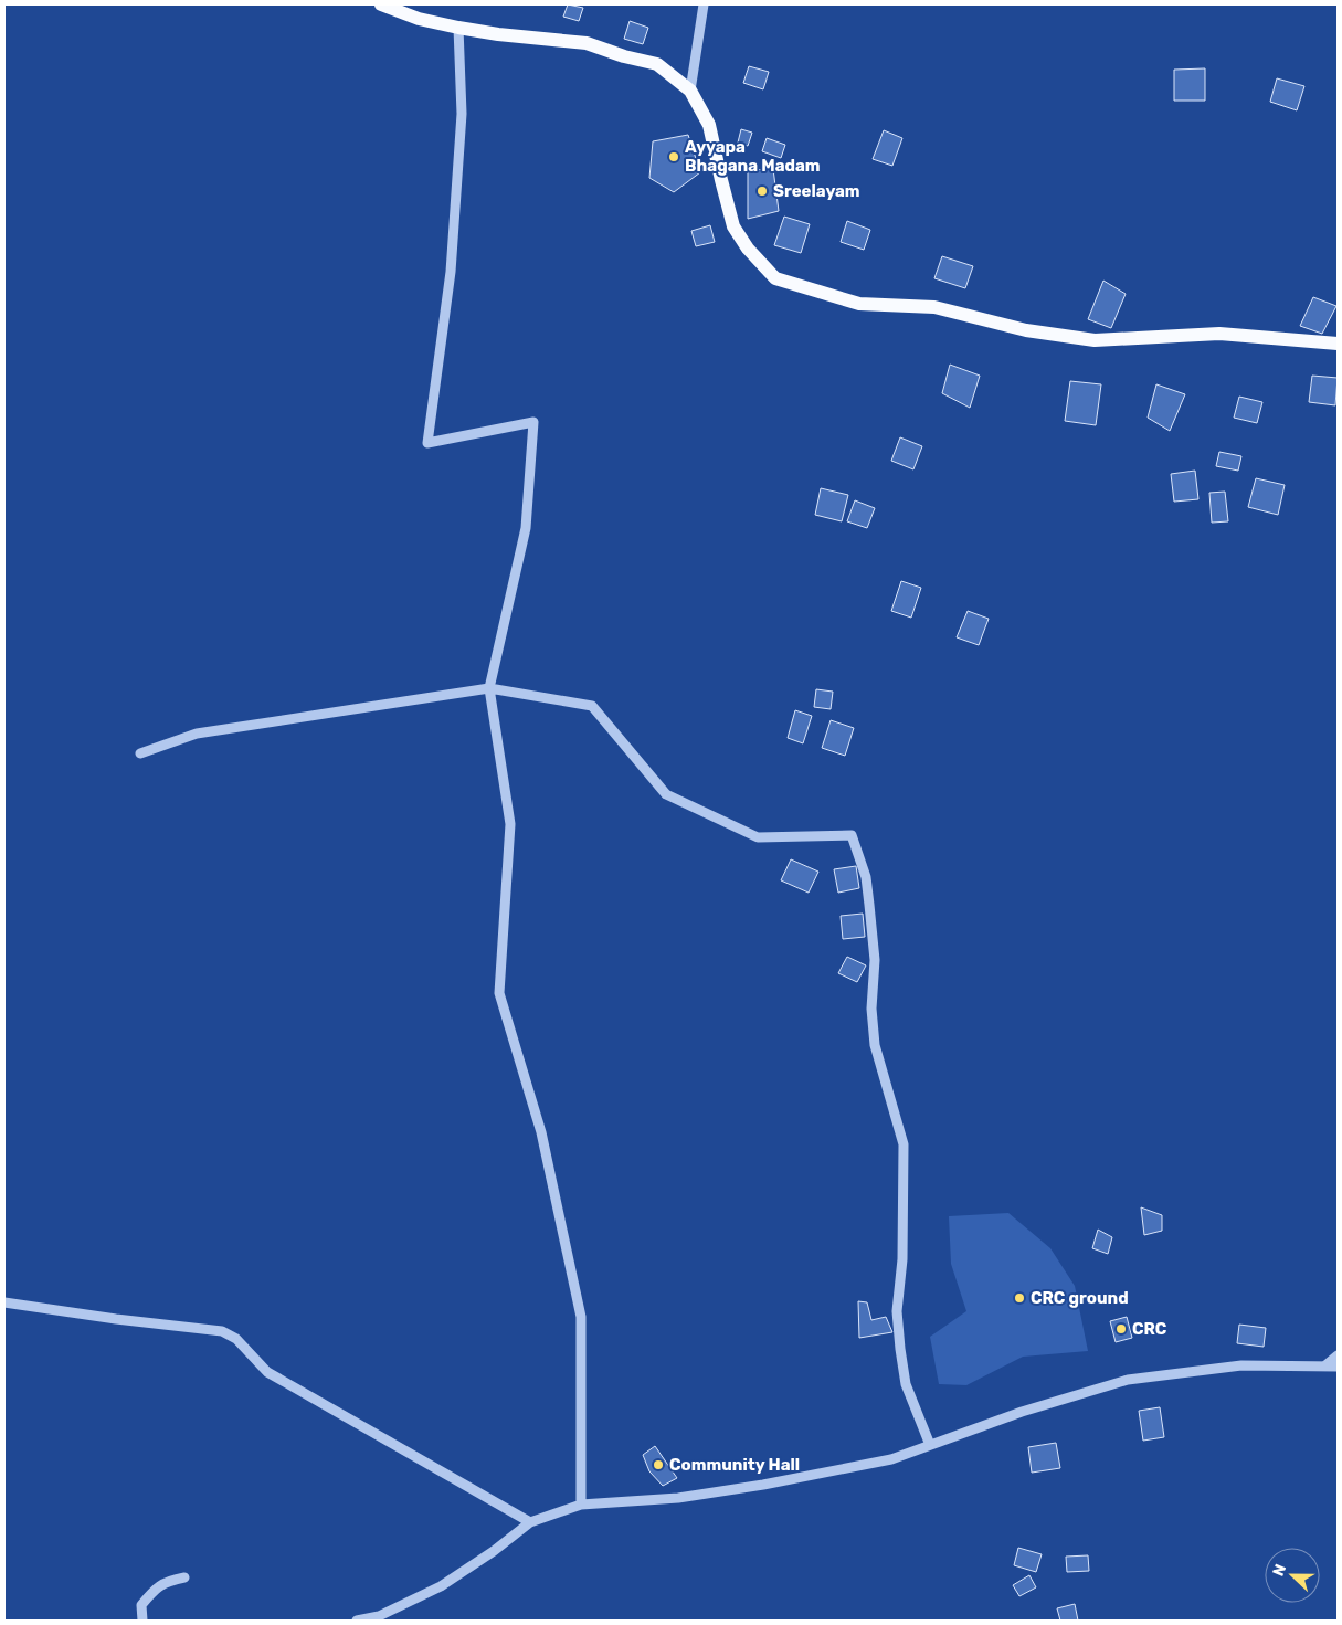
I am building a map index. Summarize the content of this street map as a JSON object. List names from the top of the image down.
{
  "places": [
    "Ayyapa Bhagana Madam",
    "Sreelayam",
    "CRC ground",
    "CRC",
    "Community Hall"
  ],
  "north": "left"
}
